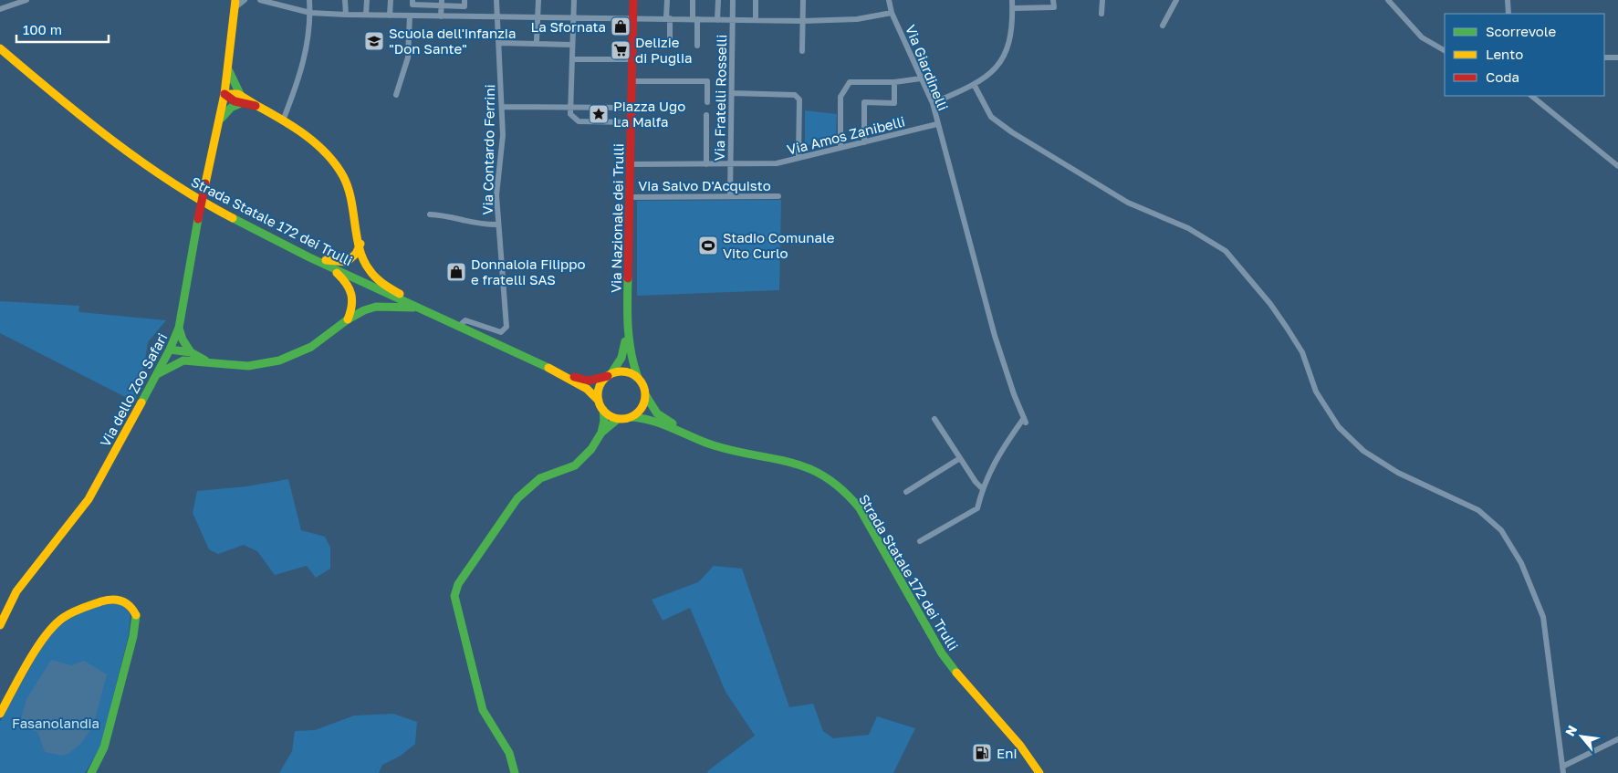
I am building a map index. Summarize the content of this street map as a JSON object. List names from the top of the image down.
{
  "streets": {
    "main road": ["Via Nazionale dei Trulli", "Strada Statale 172 dei Trulli", "Via dello Zoo Safari"],
    "street": [
      "Via Giardinelli",
      "Via Fratelli Rosselli",
      "Via Amos Zanibelli",
      "Via Contardo Ferrini",
      "Via Salvo D'Acquisto"
    ]
  },
  "crossings": [
    ["Via Giardinelli", "Via Amos Zanibelli"],
    ["Via Fratelli Rosselli", "Via Amos Zanibelli"],
    ["Via Fratelli Rosselli", "Via Salvo D'Acquisto"],
    ["Via Amos Zanibelli", "Via Nazionale dei Trulli"],
    ["Via Contardo Ferrini", "Strada Statale 172 dei Trulli"],
    ["Via Salvo D'Acquisto", "Via Nazionale dei Trulli"],
    ["Via Nazionale dei Trulli", "Strada Statale 172 dei Trulli"]
  ],
  "parks": ["Fasanolandia"],
  "places": {
    "shop": ["La Sfornata", "Donnaloia Filippo e fratelli SAS"],
    "school or university": ["Scuola dell'infanzia \"Don Sante\""],
    "supermarket": ["Delizie di Puglia"],
    "place": ["Piazza Ugo La Malfa"],
    "sports": ["Stadio Comunale Vito Curlo"],
    "fuel station": ["Eni"]
  },
  "legend": ["Scorrevole", "Lento", "Coda"],
  "scale_bar": "100 m",
  "north": "top left"
}
